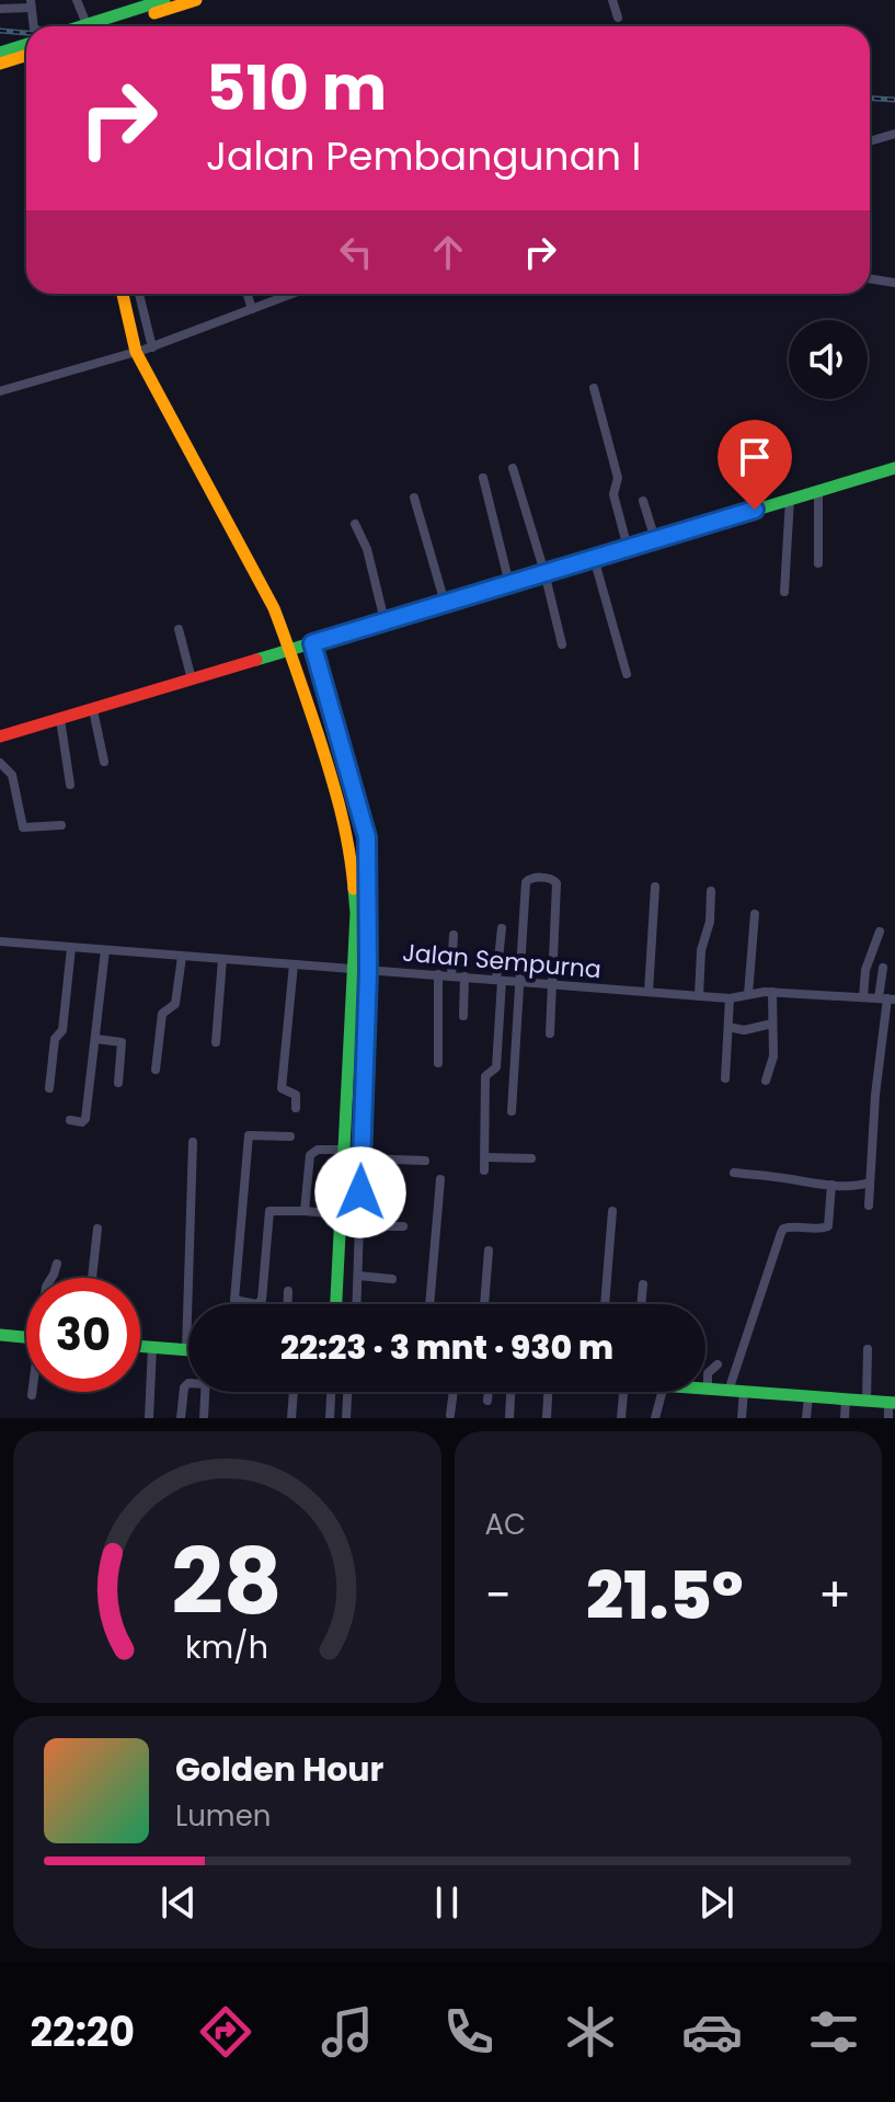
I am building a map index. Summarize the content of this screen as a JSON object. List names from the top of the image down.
{
  "streets": {
    "street": ["Jalan Sempurna"]
  },
  "page": {
    "turn": ["510 m", "Jalan Pembangunan I"],
    "limit": "30",
    "trip": "22:23 · 3 mnt · 930 m",
    "tile": "AC",
    "heat": ["−", "21.5°", "+"],
    "song": ["Golden Hour", "Lumen"],
    "tabs": "22:20",
    "gauge": ["28", "km/h"]
  }
}
